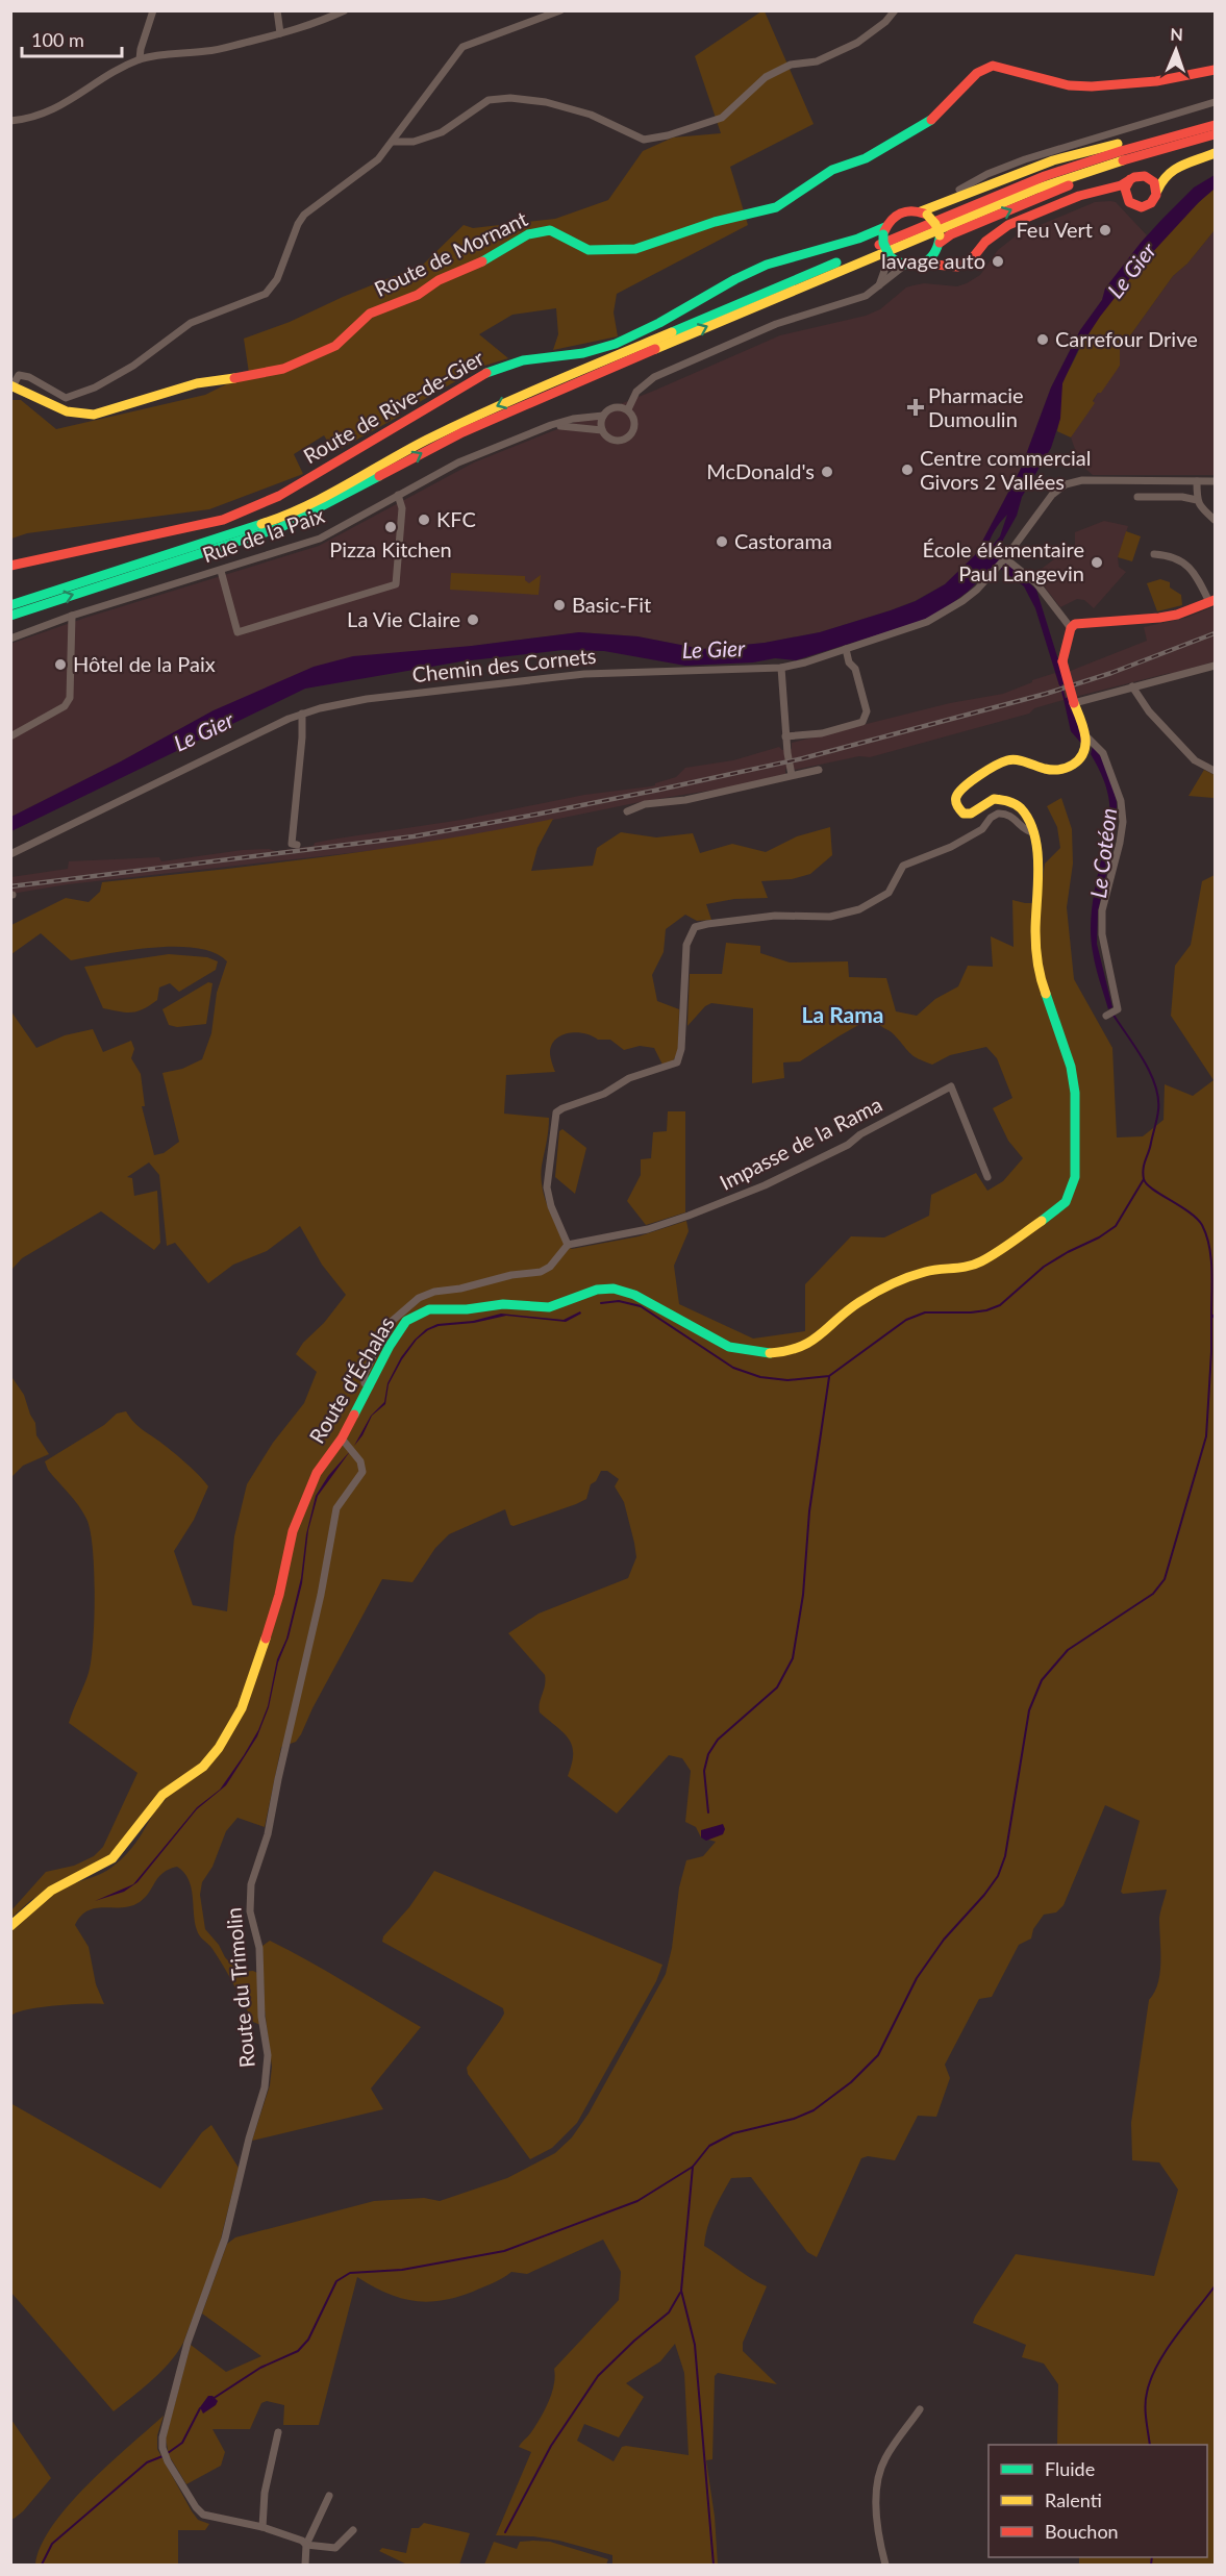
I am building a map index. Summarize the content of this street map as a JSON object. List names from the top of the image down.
{
  "streets": {
    "main road": ["Route de Mornant", "Route de Rive-de-Gier", "Route d'Échalas"],
    "street": [
      "Rue de la Paix",
      "Chemin des Cornets",
      "Impasse de la Rama",
      "Route du Trimolin"
    ]
  },
  "crossings": [
    ["Route d'Échalas", "Route du Trimolin"]
  ],
  "districts": ["La Rama"],
  "water": ["Le Gier", "Le Cotéon"],
  "places": {
    "other": [
      "Feu Vert",
      "lavage auto",
      "Carrefour Drive",
      "Centre commercial Givors 2 Vallées",
      "McDonald's",
      "KFC",
      "Pizza Kitchen",
      "Castorama",
      "École élémentaire Paul Langevin",
      "Basic-Fit",
      "La Vie Claire",
      "Hôtel de la Paix"
    ],
    "health": ["Pharmacie Dumoulin"]
  },
  "legend": ["Fluide", "Ralenti", "Bouchon"],
  "scale_bar": "100 m",
  "north": "top"
}
